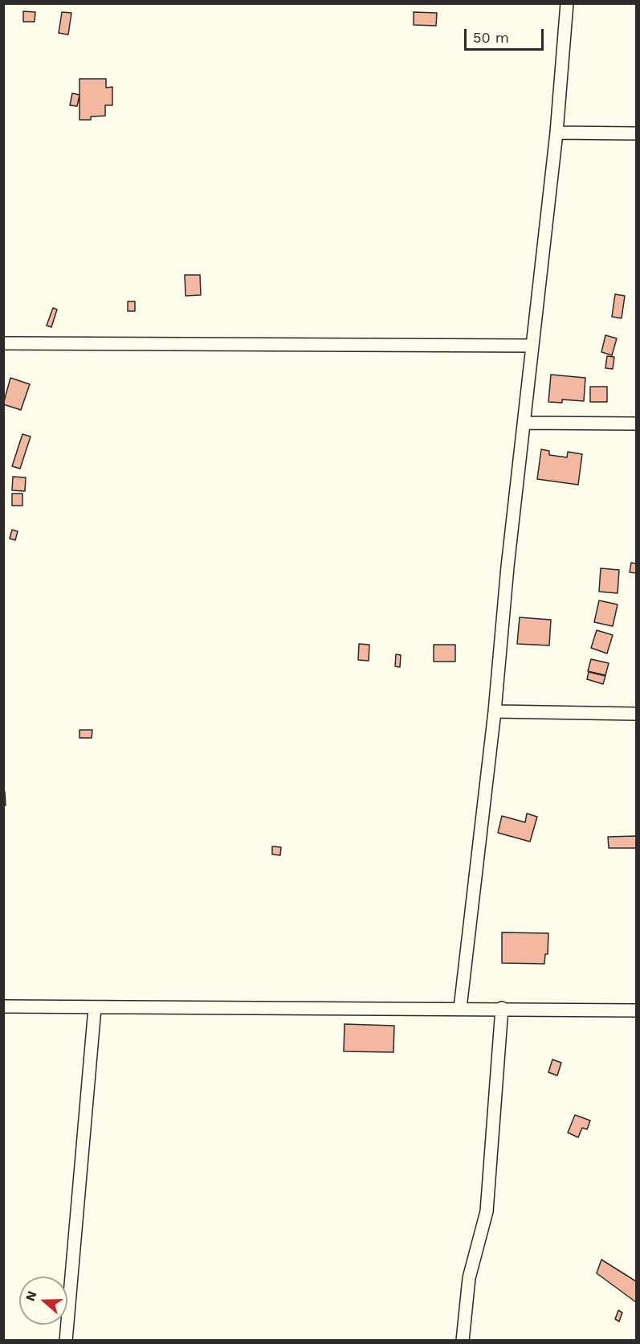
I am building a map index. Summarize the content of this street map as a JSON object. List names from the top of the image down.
{
  "scale_bar": "50 m",
  "north": "left"
}
